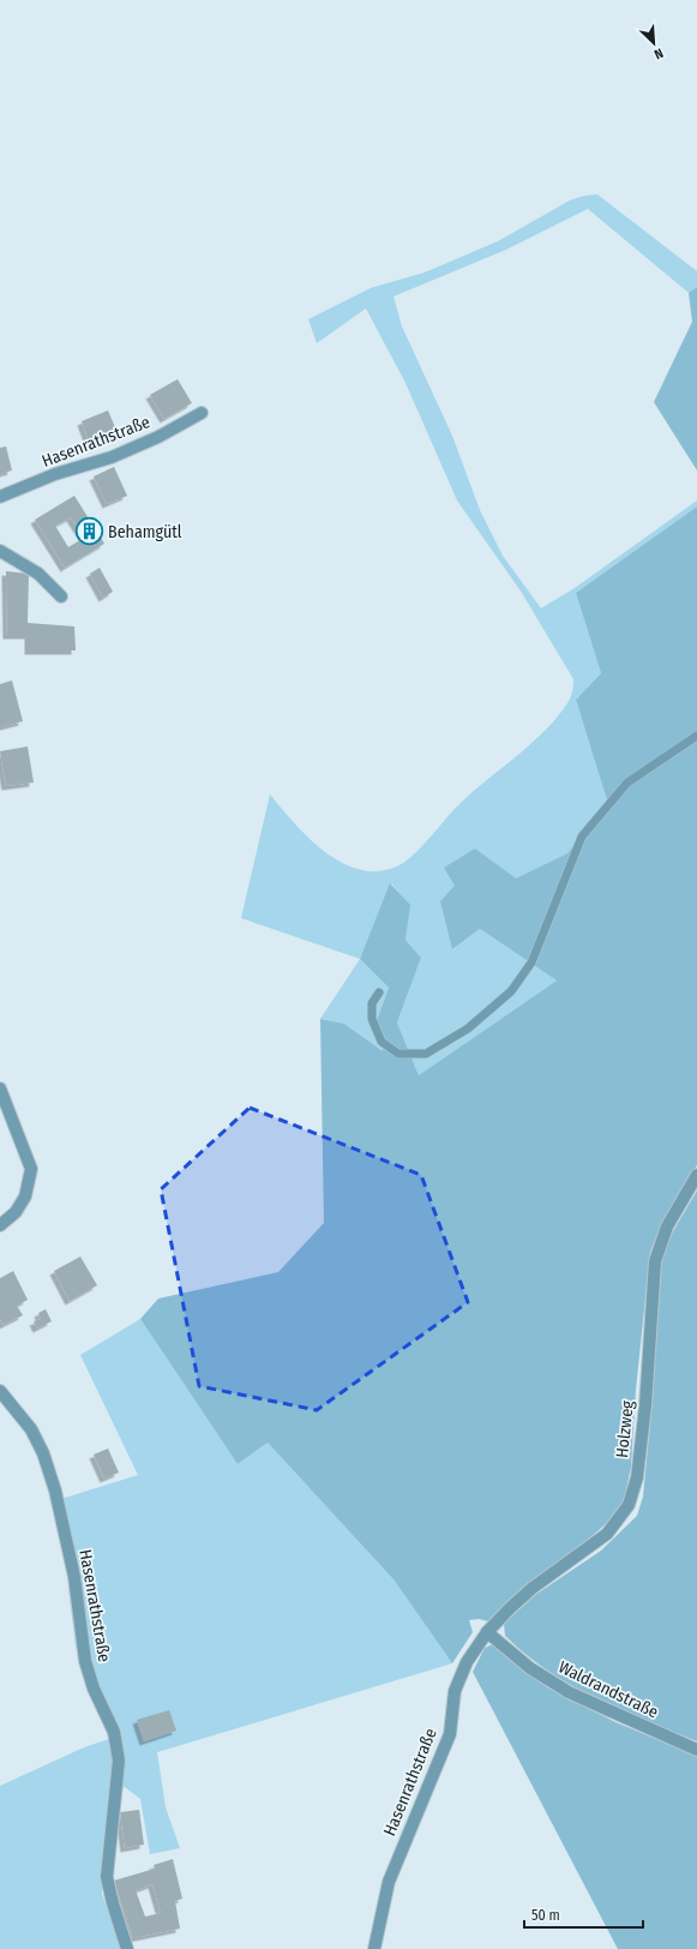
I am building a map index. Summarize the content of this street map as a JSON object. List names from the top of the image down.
{
  "streets": {
    "street": ["Hasenrathstraße", "Holzweg", "Waldrandstraße"]
  },
  "crossings": [
    ["Hasenrathstraße", "Holzweg"],
    ["Hasenrathstraße", "Waldrandstraße"],
    ["Holzweg", "Waldrandstraße"]
  ],
  "places": {
    "building": ["Behamgütl"]
  },
  "scale_bar": "50 m",
  "north": "bottom right"
}
